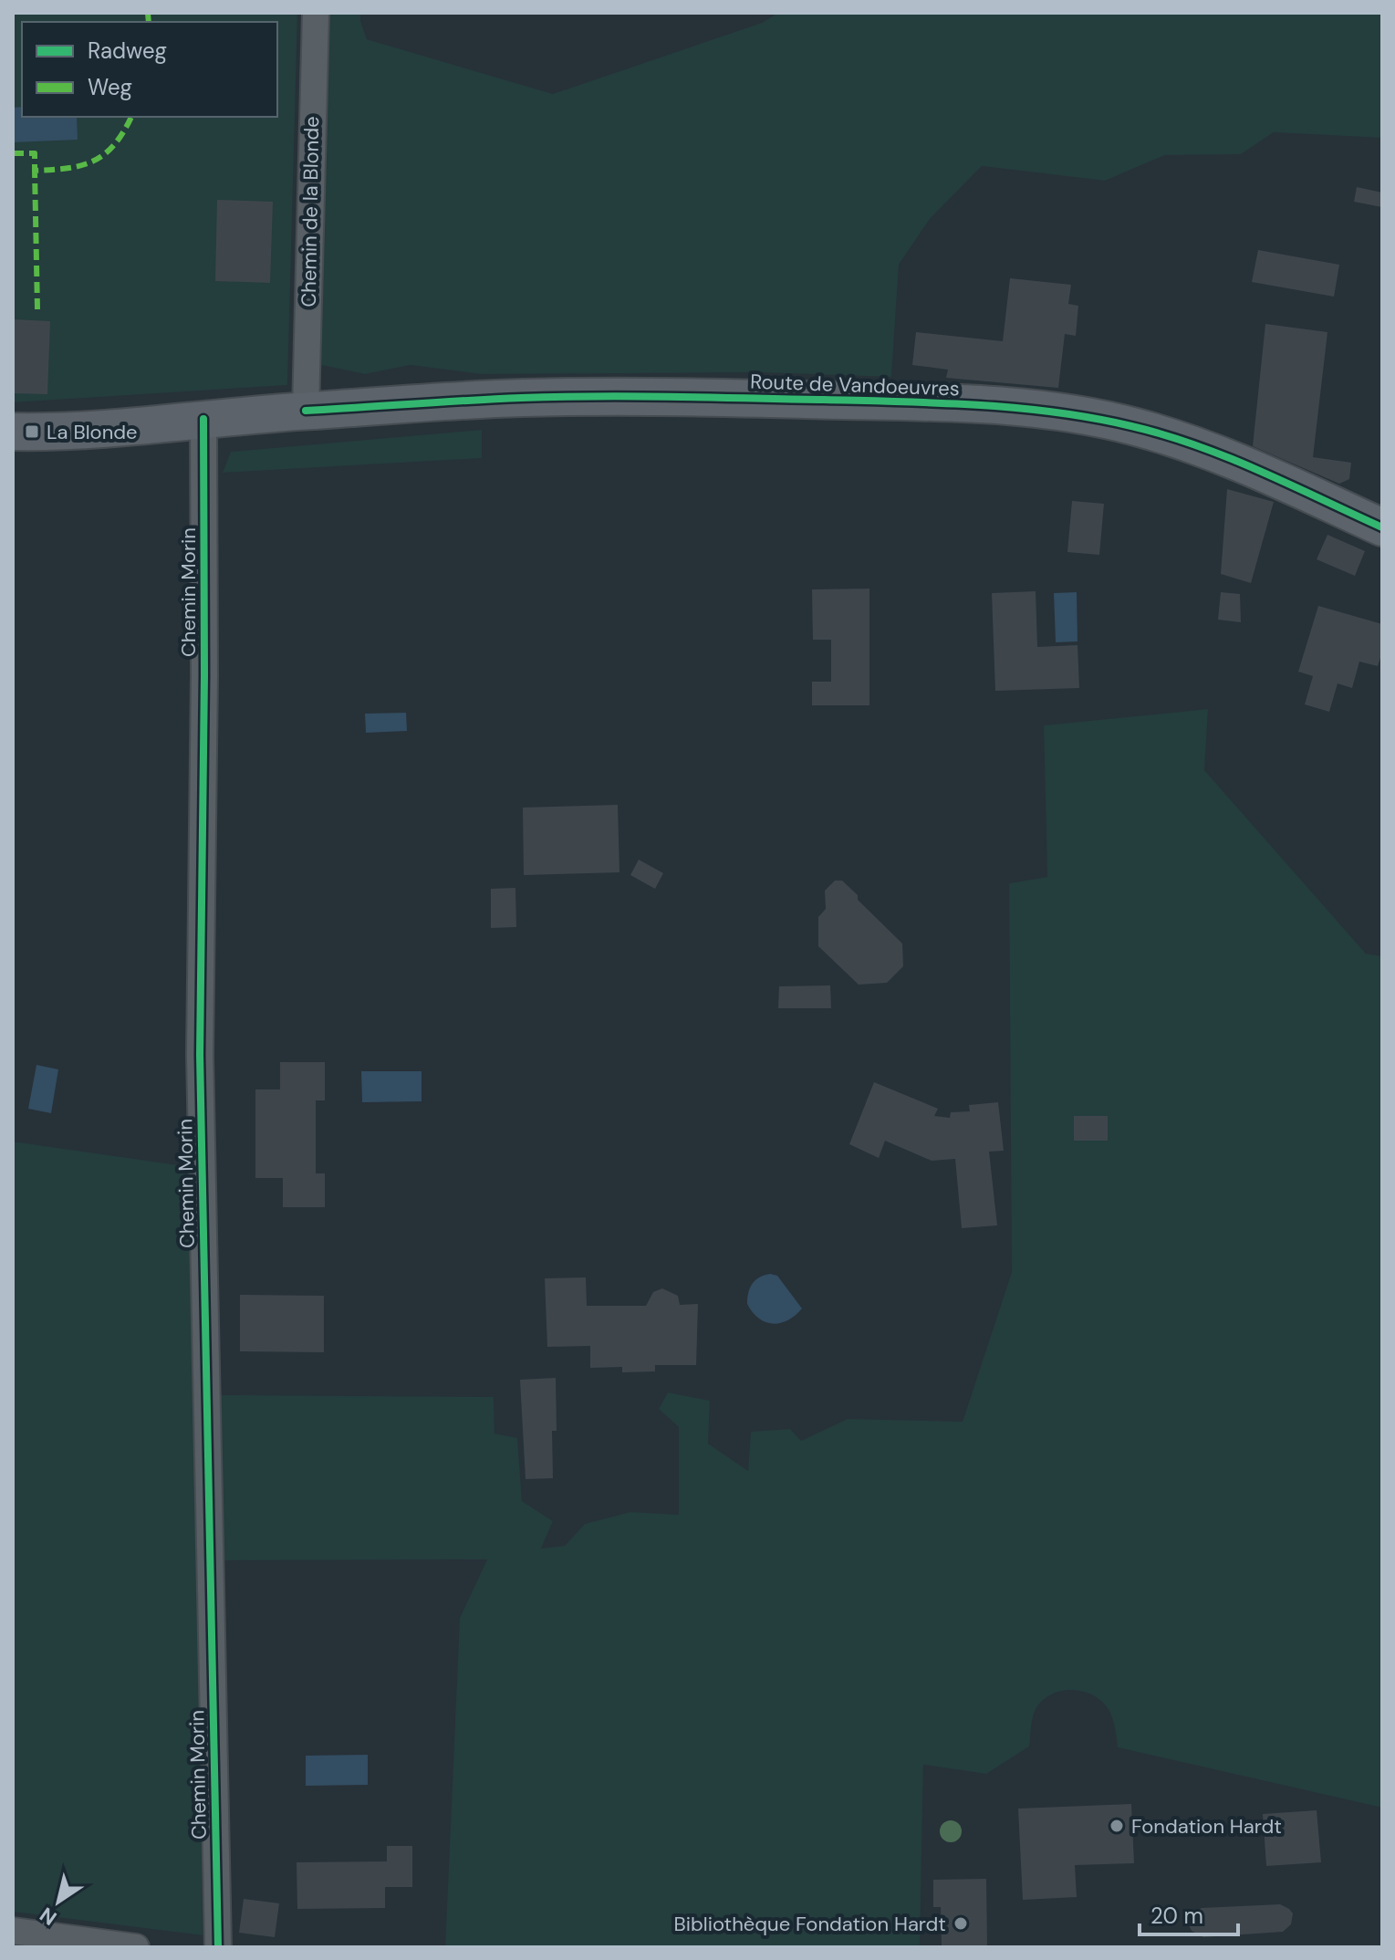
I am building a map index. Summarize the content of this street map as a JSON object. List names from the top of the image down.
{
  "streets": {
    "main road": ["Route de Vandoeuvres"],
    "street": ["Chemin de la Blonde", "Chemin Morin"]
  },
  "crossings": [
    ["Chemin de la Blonde", "Route de Vandoeuvres"],
    ["Route de Vandoeuvres", "Chemin Morin"]
  ],
  "places": {
    "transit": ["La Blonde"],
    "other": ["Fondation Hardt", "Bibliothèque Fondation Hardt"]
  },
  "legend": ["Radweg", "Weg"],
  "scale_bar": "20 m",
  "north": "bottom left"
}
